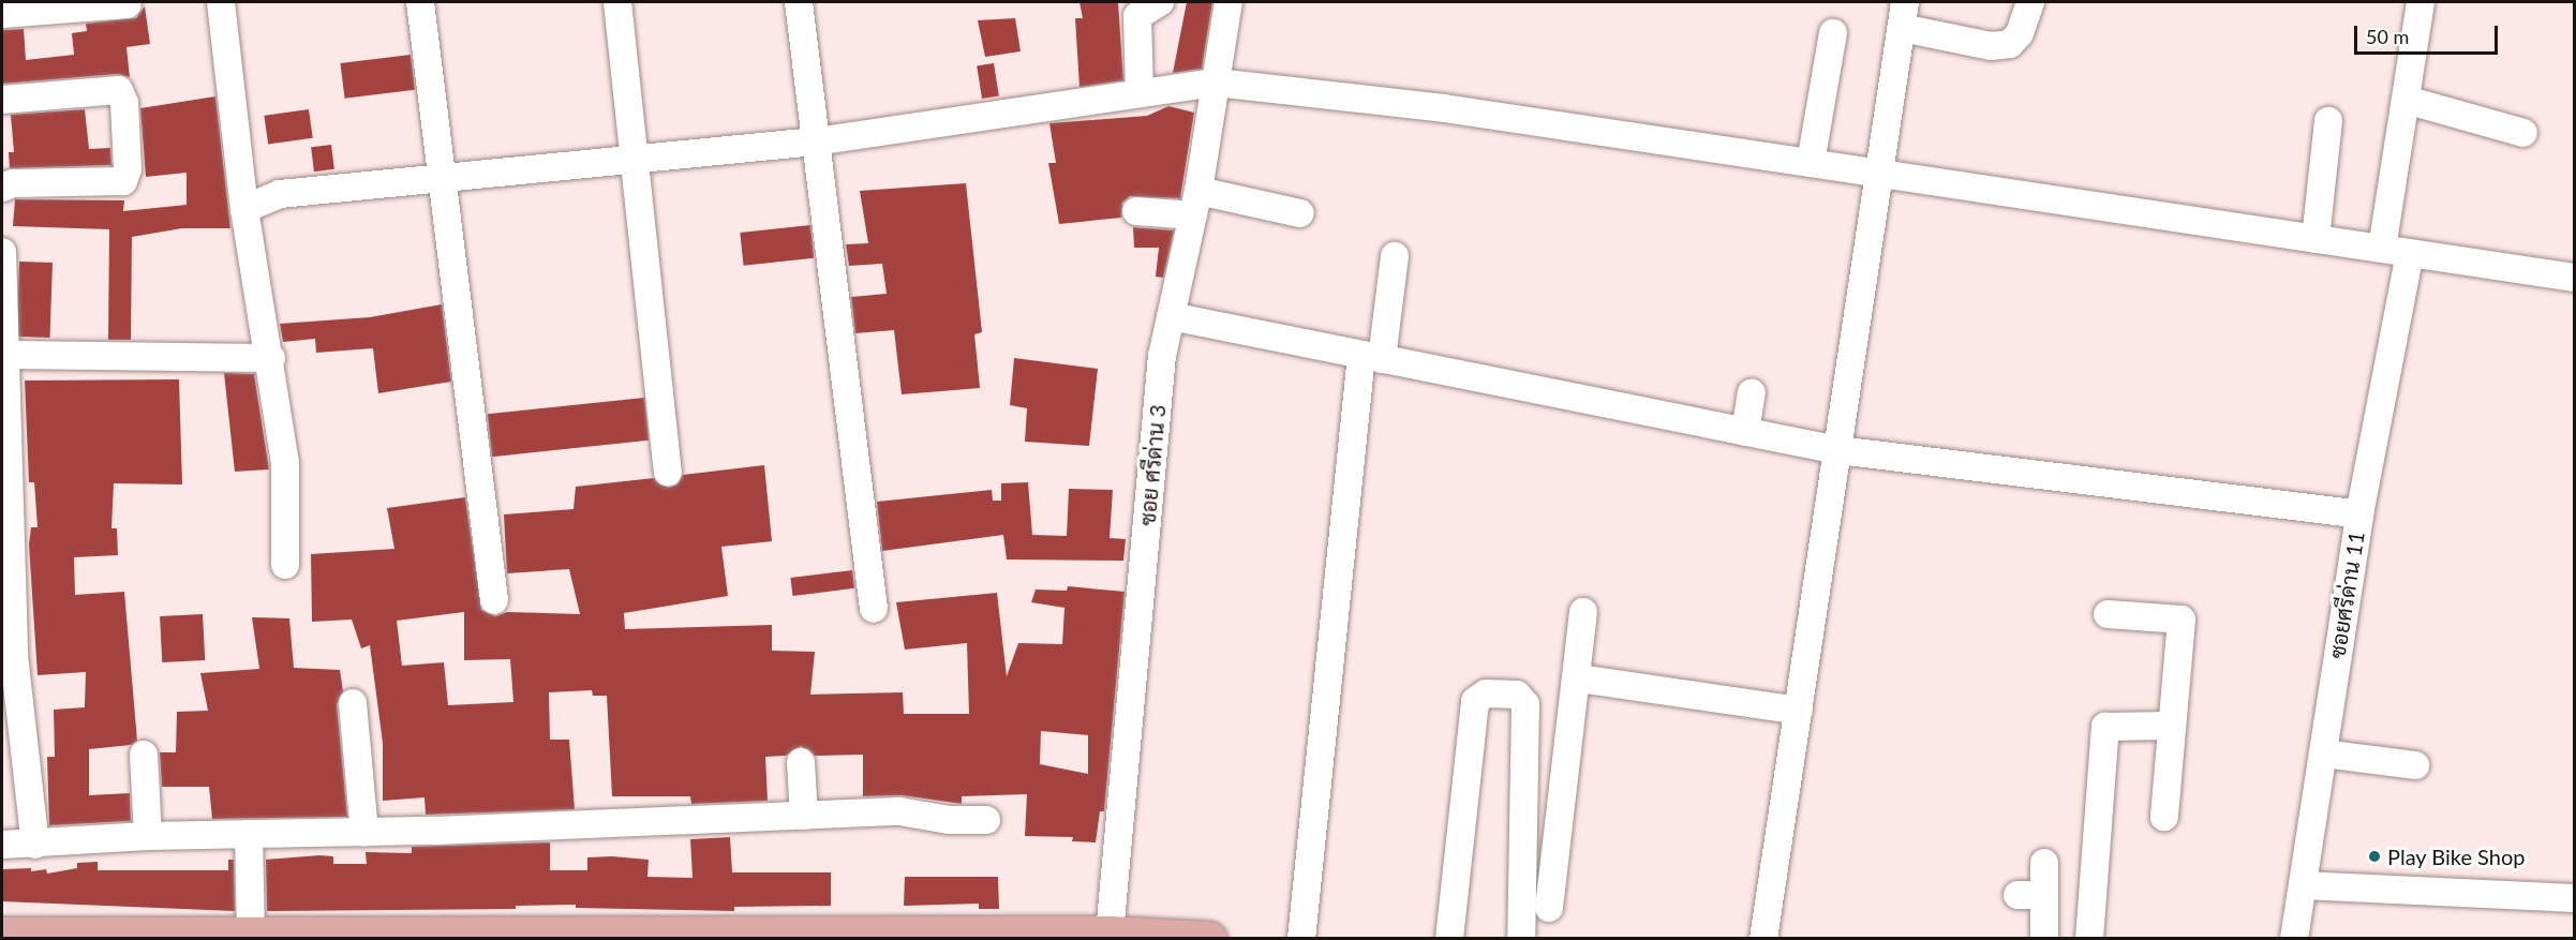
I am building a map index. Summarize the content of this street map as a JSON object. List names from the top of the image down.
{
  "streets": {
    "street": ["ซอย ศรีด่าน 3", "ซอยศรีด่าน 11"]
  },
  "places": ["Play Bike Shop"],
  "scale_bar": "50 m"
}
